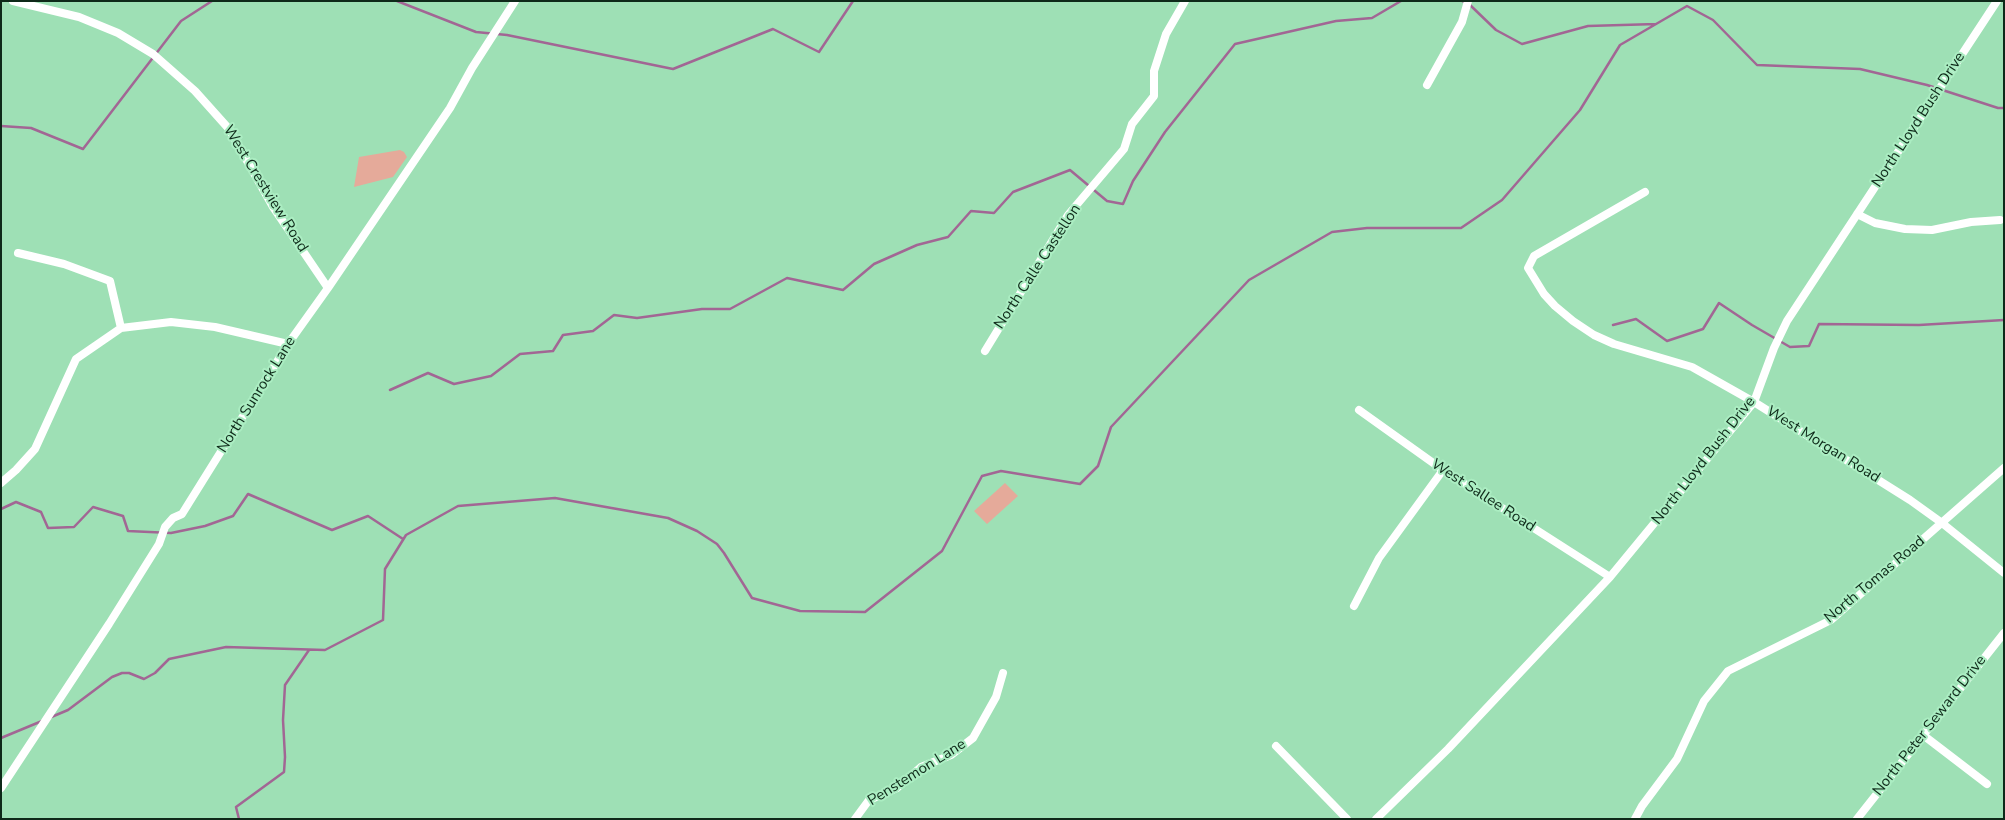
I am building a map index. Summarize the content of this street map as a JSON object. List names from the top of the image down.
{
  "streets": {
    "street": [
      "North Lloyd Bush Drive",
      "West Crestview Road",
      "North Calle Castellon",
      "North Sunrock Lane",
      "West Morgan Road",
      "West Sallee Road",
      "North Tomas Road",
      "North Peter Seward Drive",
      "Penstemon Lane"
    ]
  },
  "crossings": [
    ["North Lloyd Bush Drive", "West Morgan Road"],
    ["North Lloyd Bush Drive", "West Sallee Road"],
    ["West Crestview Road", "North Sunrock Lane"],
    ["West Morgan Road", "North Tomas Road"]
  ]
}
